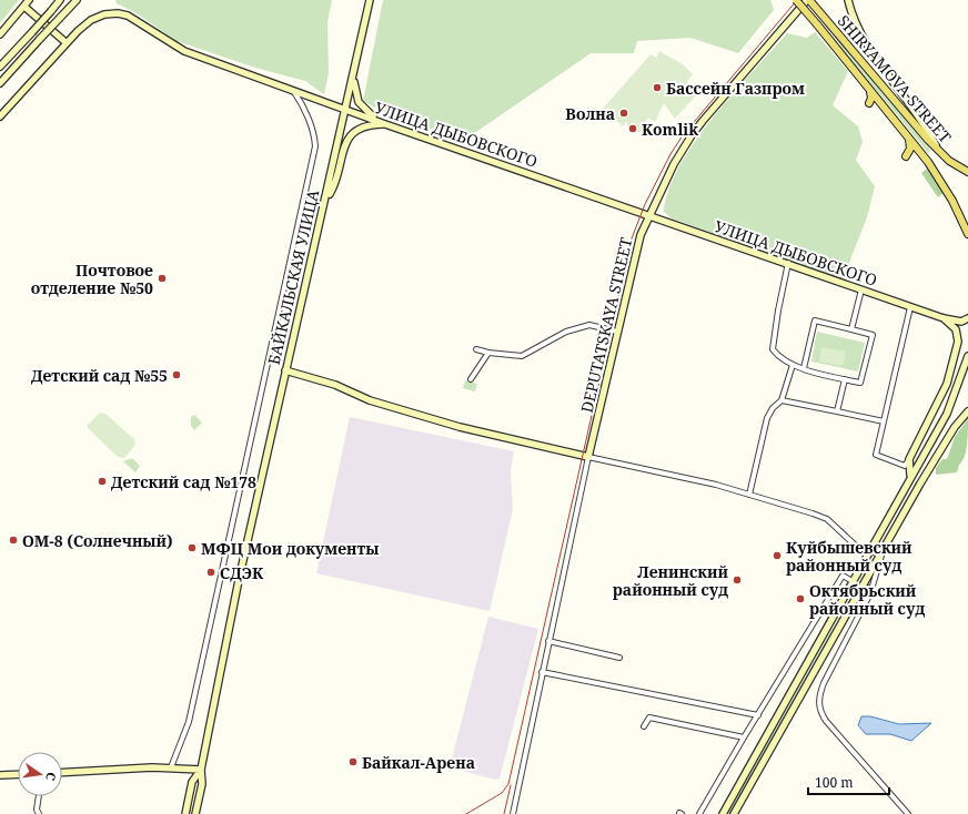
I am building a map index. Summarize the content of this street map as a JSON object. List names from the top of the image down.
{
  "streets": {
    "main road": [
      "SHIRYAMOVA STREET",
      "УЛИЦА ДЫБОВСКОГО",
      "БАЙКАЛЬСКАЯ УЛИЦА",
      "DEPUTATSKAYA STREET"
    ]
  },
  "crossings": [
    ["SHIRYAMOVA STREET", "DEPUTATSKAYA STREET"],
    ["УЛИЦА ДЫБОВСКОГО", "БАЙКАЛЬСКАЯ УЛИЦА"],
    ["УЛИЦА ДЫБОВСКОГО", "DEPUTATSKAYA STREET"]
  ],
  "places": [
    "Бассейн Газпром",
    "Волна",
    "Komlik",
    "Почтовое отделение №50",
    "Детский сад №55",
    "Детский сад №178",
    "ОМ-8 (Солнечный)",
    "МФЦ Мои документы",
    "Куйбышевский районный суд",
    "СДЭК",
    "Ленинский районный суд",
    "Октябрьский районный суд",
    "Байкал-Арена"
  ],
  "scale_bar": "100 m",
  "north": "right"
}
